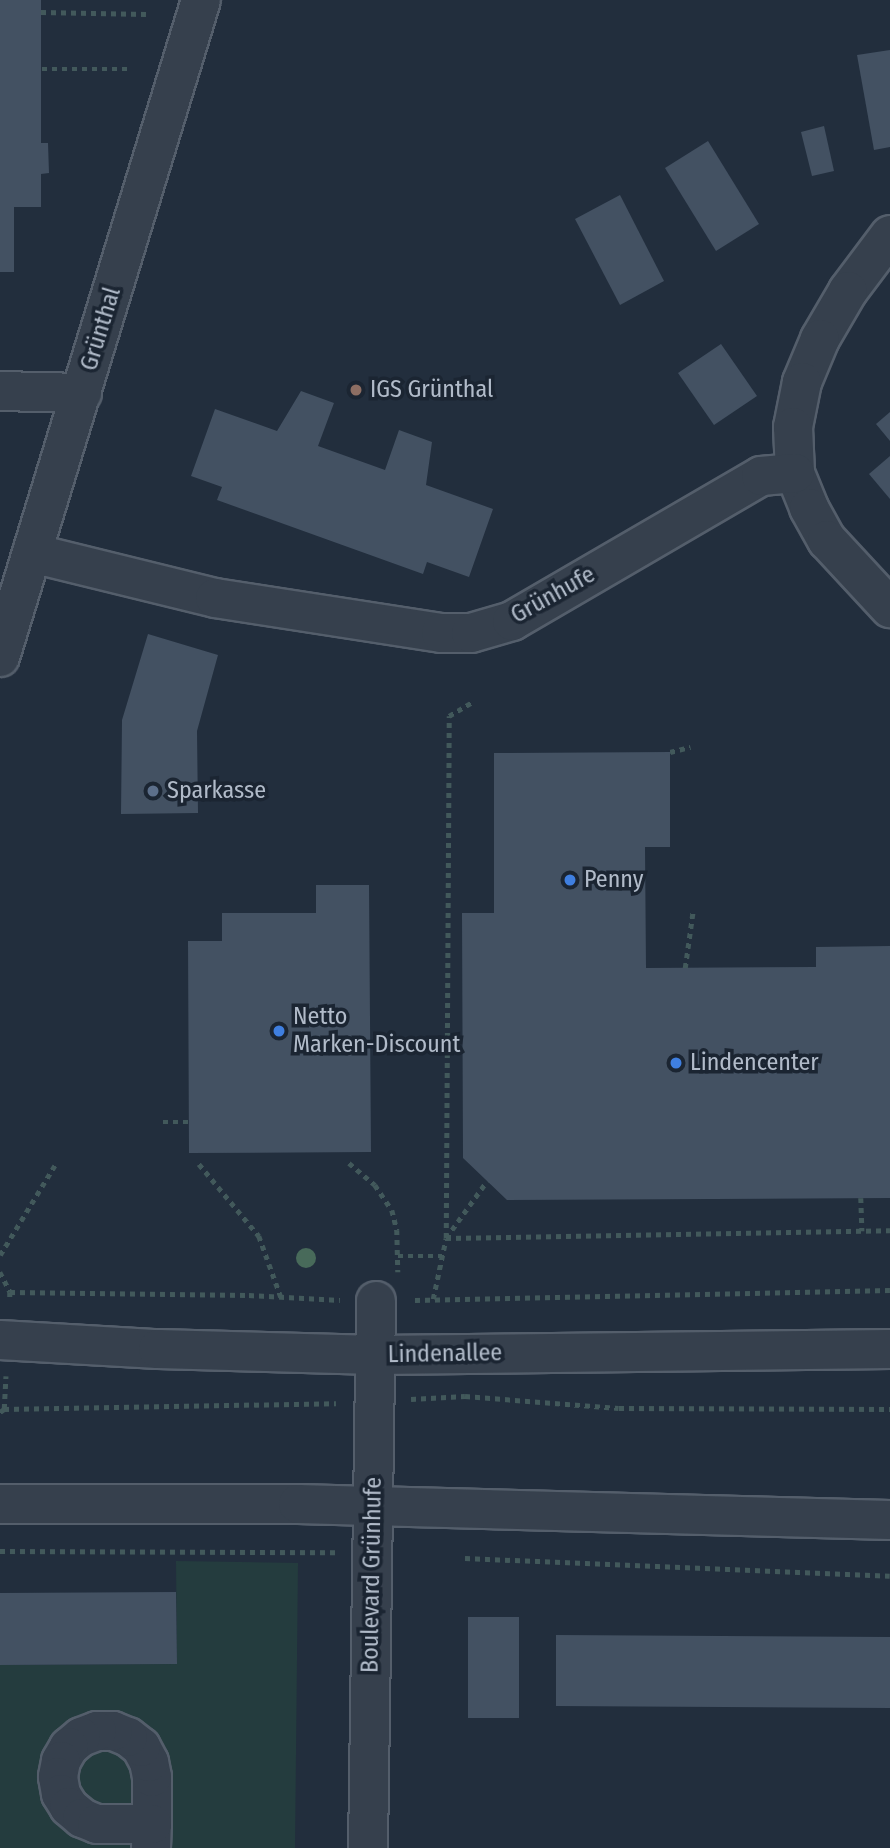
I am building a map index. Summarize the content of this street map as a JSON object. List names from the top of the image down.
{
  "streets": {
    "street": [
      "Grünthal",
      "Grünhufe",
      "Lindenallee",
      "Boulevard Grünhufe"
    ]
  },
  "crossings": [
    ["Grünthal", "Grünhufe"],
    ["Lindenallee", "Boulevard Grünhufe"]
  ],
  "places": [
    "IGS Grünthal",
    "Sparkasse",
    "Penny",
    "Netto Marken-Discount",
    "Lindencenter"
  ]
}
